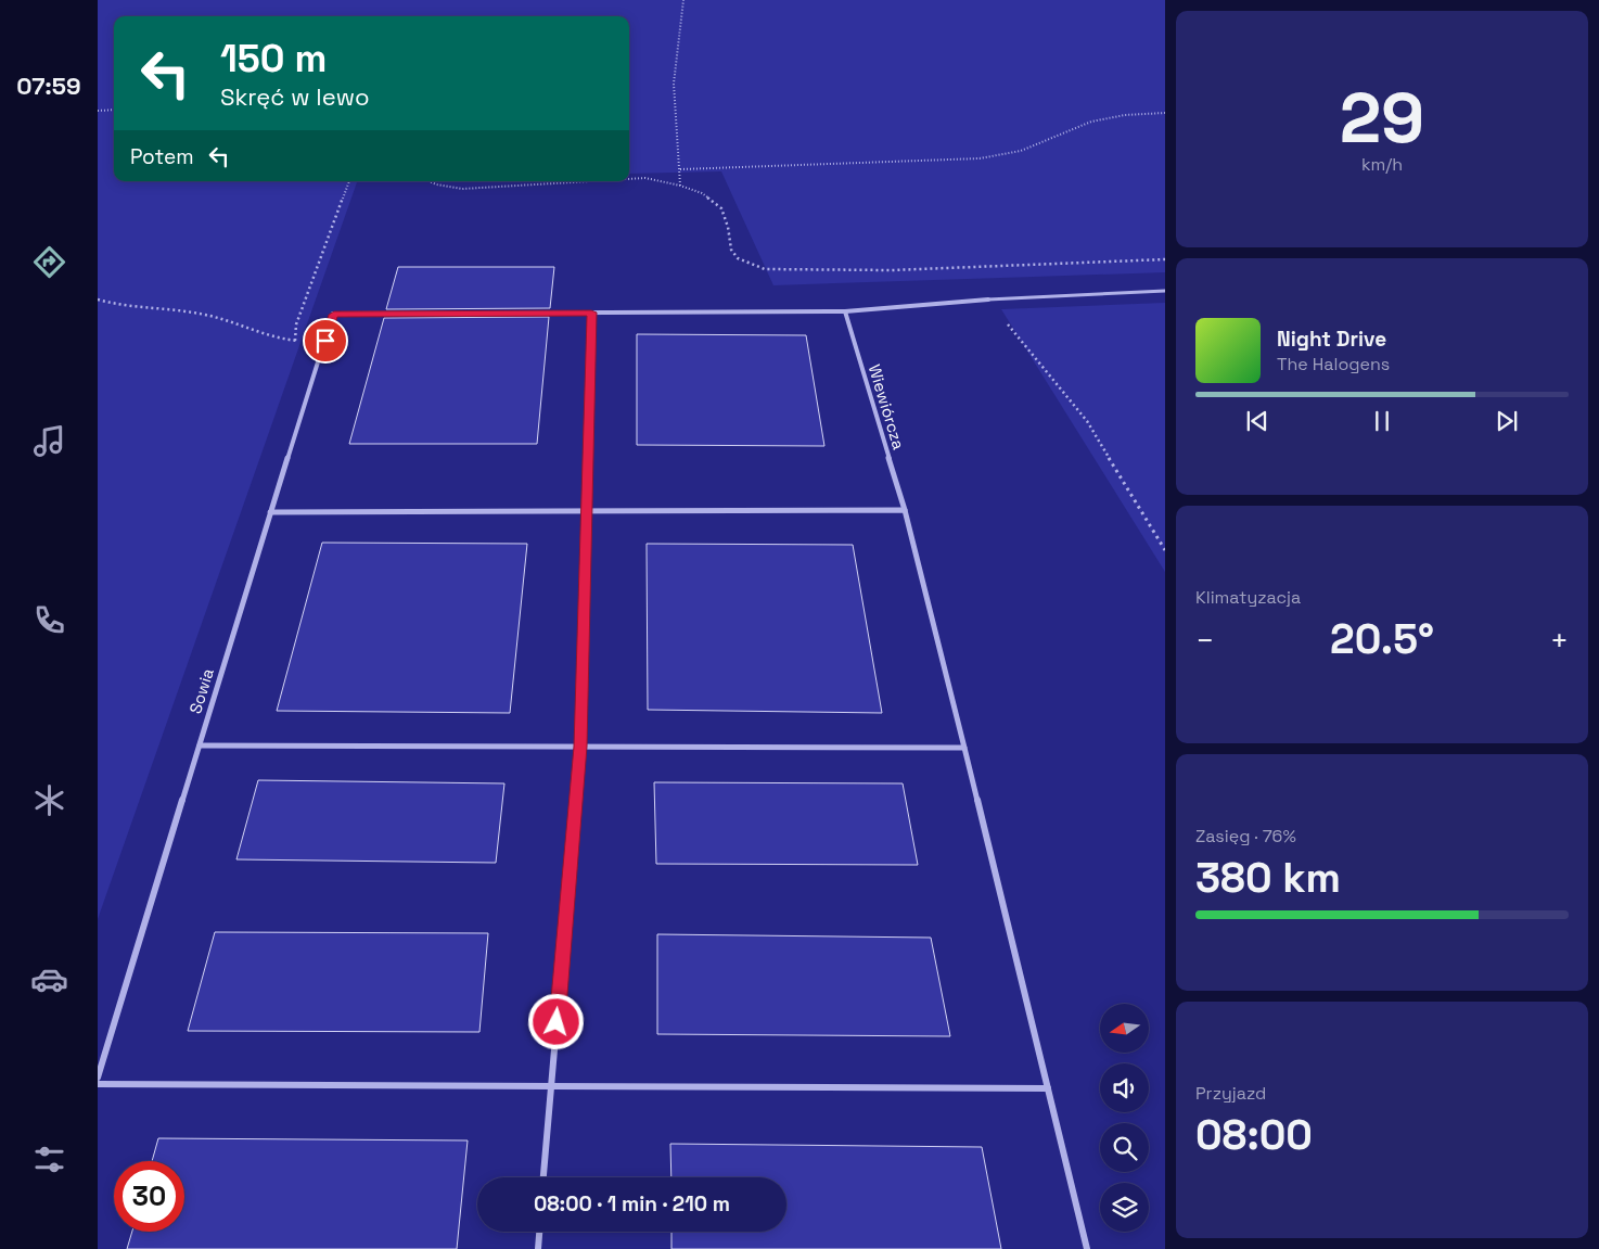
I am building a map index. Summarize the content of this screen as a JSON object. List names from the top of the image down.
{
  "streets": {
    "street": ["Wiewiórcza", "Sowia"]
  },
  "north": "left",
  "page": {
    "tabs": "07:59",
    "tile": [
      ["29", "km/h"],
      "Klimatyzacja",
      ["Zasięg · 76%", "380 km"],
      ["Przyjazd", "08:00"]
    ],
    "turn": ["150 m", "Skręć w lewo"],
    "then": "Potem",
    "song": ["Night Drive", "The Halogens"],
    "heat": ["−", "20.5°", "+"],
    "limit": "30",
    "trip": "08:00 · 1 min · 210 m"
  }
}
